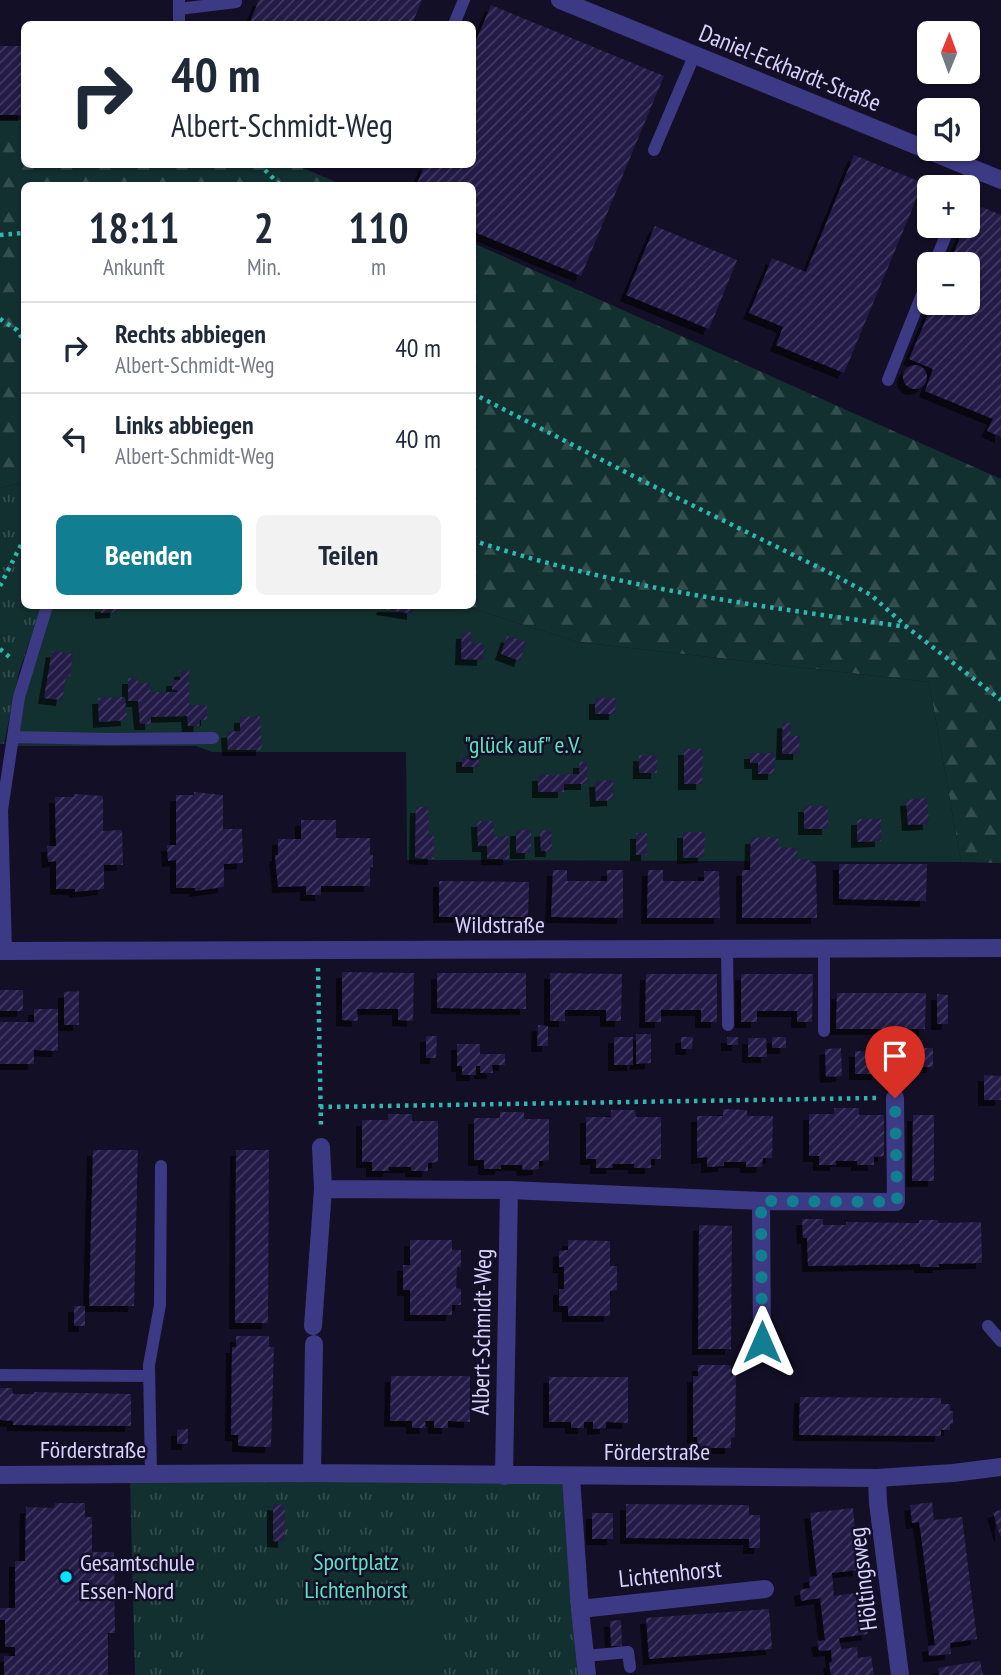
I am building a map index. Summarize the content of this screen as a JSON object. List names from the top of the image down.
{
  "streets": {
    "street": [
      "Daniel-Eckhardt-Straße",
      "Wildstraße",
      "Albert-Schmidt-Weg",
      "Förderstraße",
      "Lichtenhorst",
      "Höltingsweg"
    ]
  },
  "crossings": [
    ["Albert-Schmidt-Weg", "Förderstraße"],
    ["Förderstraße", "Höltingsweg"]
  ],
  "parks": ["\"glück auf\" e.V.", "Sportplatz Lichtenhorst"],
  "places": ["Gesamtschule Essen-Nord"],
  "north": "top",
  "page": {
    "map_buttons": ["+", "−"],
    "turn": ["40 m", "Albert-Schmidt-Weg"],
    "eta": [
      "18:11",
      "Ankunft",
      "2",
      "Min.",
      "110",
      "m"
    ],
    "list": [
      {
        "name": "Rechts abbiegen",
        "note": "Albert-Schmidt-Weg",
        "value": "40 m"
      },
      {
        "name": "Links abbiegen",
        "note": "Albert-Schmidt-Weg",
        "value": "40 m"
      }
    ],
    "buttons": ["Beenden", "Teilen"]
  }
}
